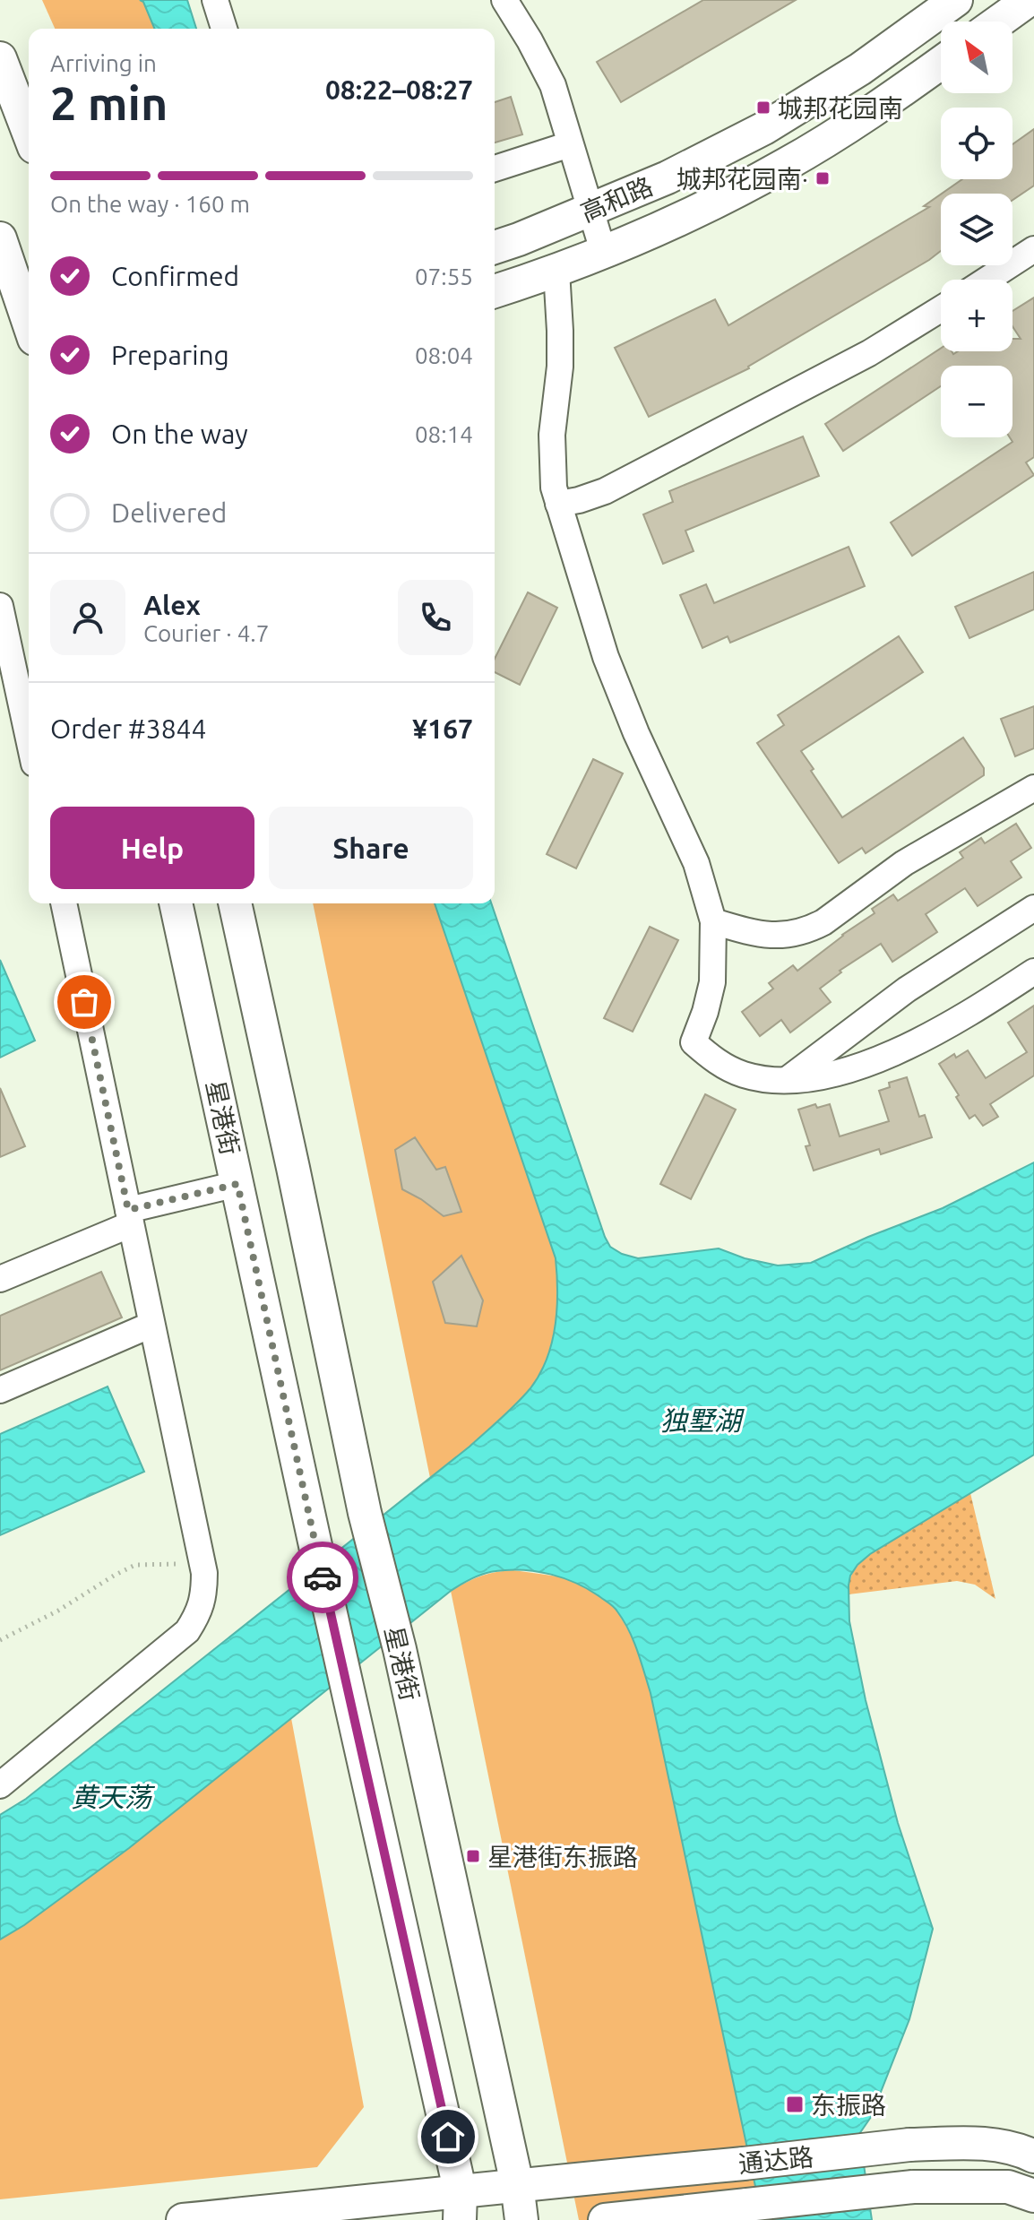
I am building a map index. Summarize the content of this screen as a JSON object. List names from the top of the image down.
{
  "streets": {
    "main road": ["高和路", "星港街", "通达路"]
  },
  "crossings": [
    ["星港街", "通达路"]
  ],
  "water": ["独墅湖", "黄天荡"],
  "places": {
    "transit": [
      "城邦花园南",
      "城邦花园南·",
      "星港街东振路",
      "东振路"
    ]
  },
  "north": "top left",
  "page": {
    "map_buttons": ["+", "−"],
    "heading": ["2 min", "Arriving in", "08:22–08:27"],
    "panel": [
      "Alex",
      "Courier · 4.7",
      "Order #3844",
      "¥167"
    ],
    "bar": "On the way · 160 m",
    "list": [
      ["Confirmed", "07:55"],
      ["Preparing", "08:04"],
      ["On the way", "08:14"],
      "Delivered"
    ],
    "buttons": ["Help", "Share"]
  }
}
